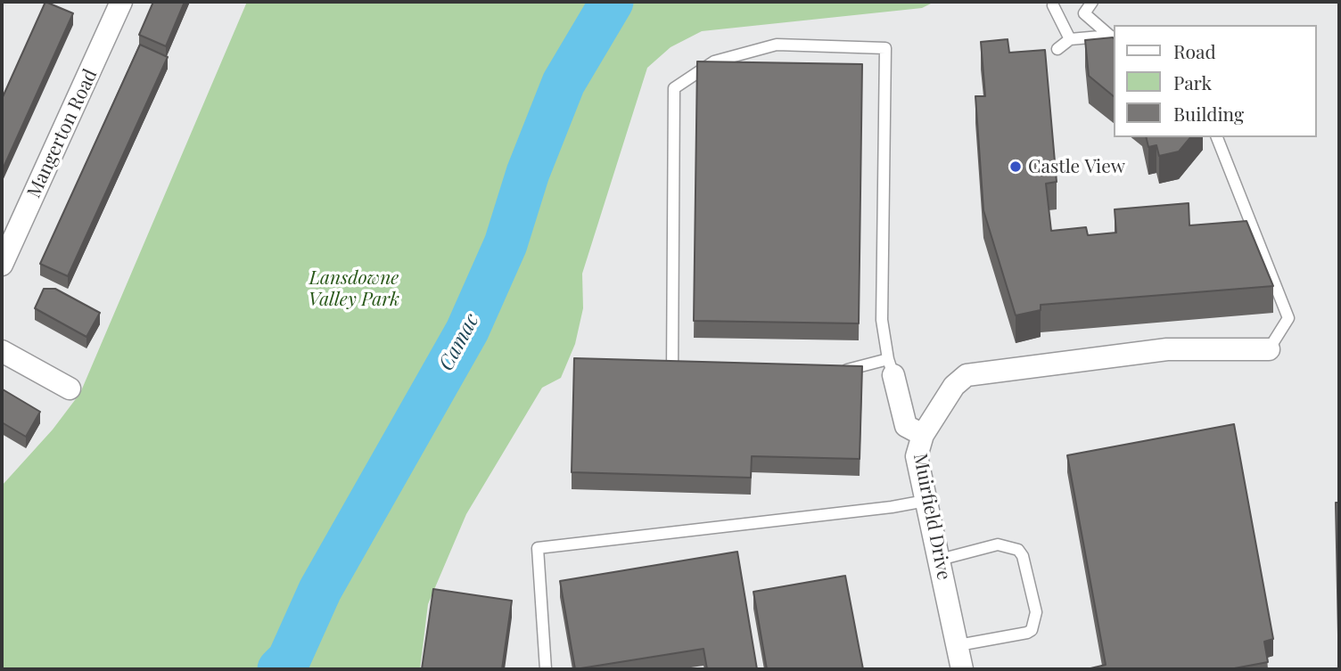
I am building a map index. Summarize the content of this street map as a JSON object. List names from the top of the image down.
{
  "streets": {
    "street": ["Mangerton Road", "Muirfield Drive"]
  },
  "water": ["Camac"],
  "parks": ["Lansdowne Valley Park"],
  "places": ["Castle View"],
  "legend": ["Road", "Park", "Building"]
}
